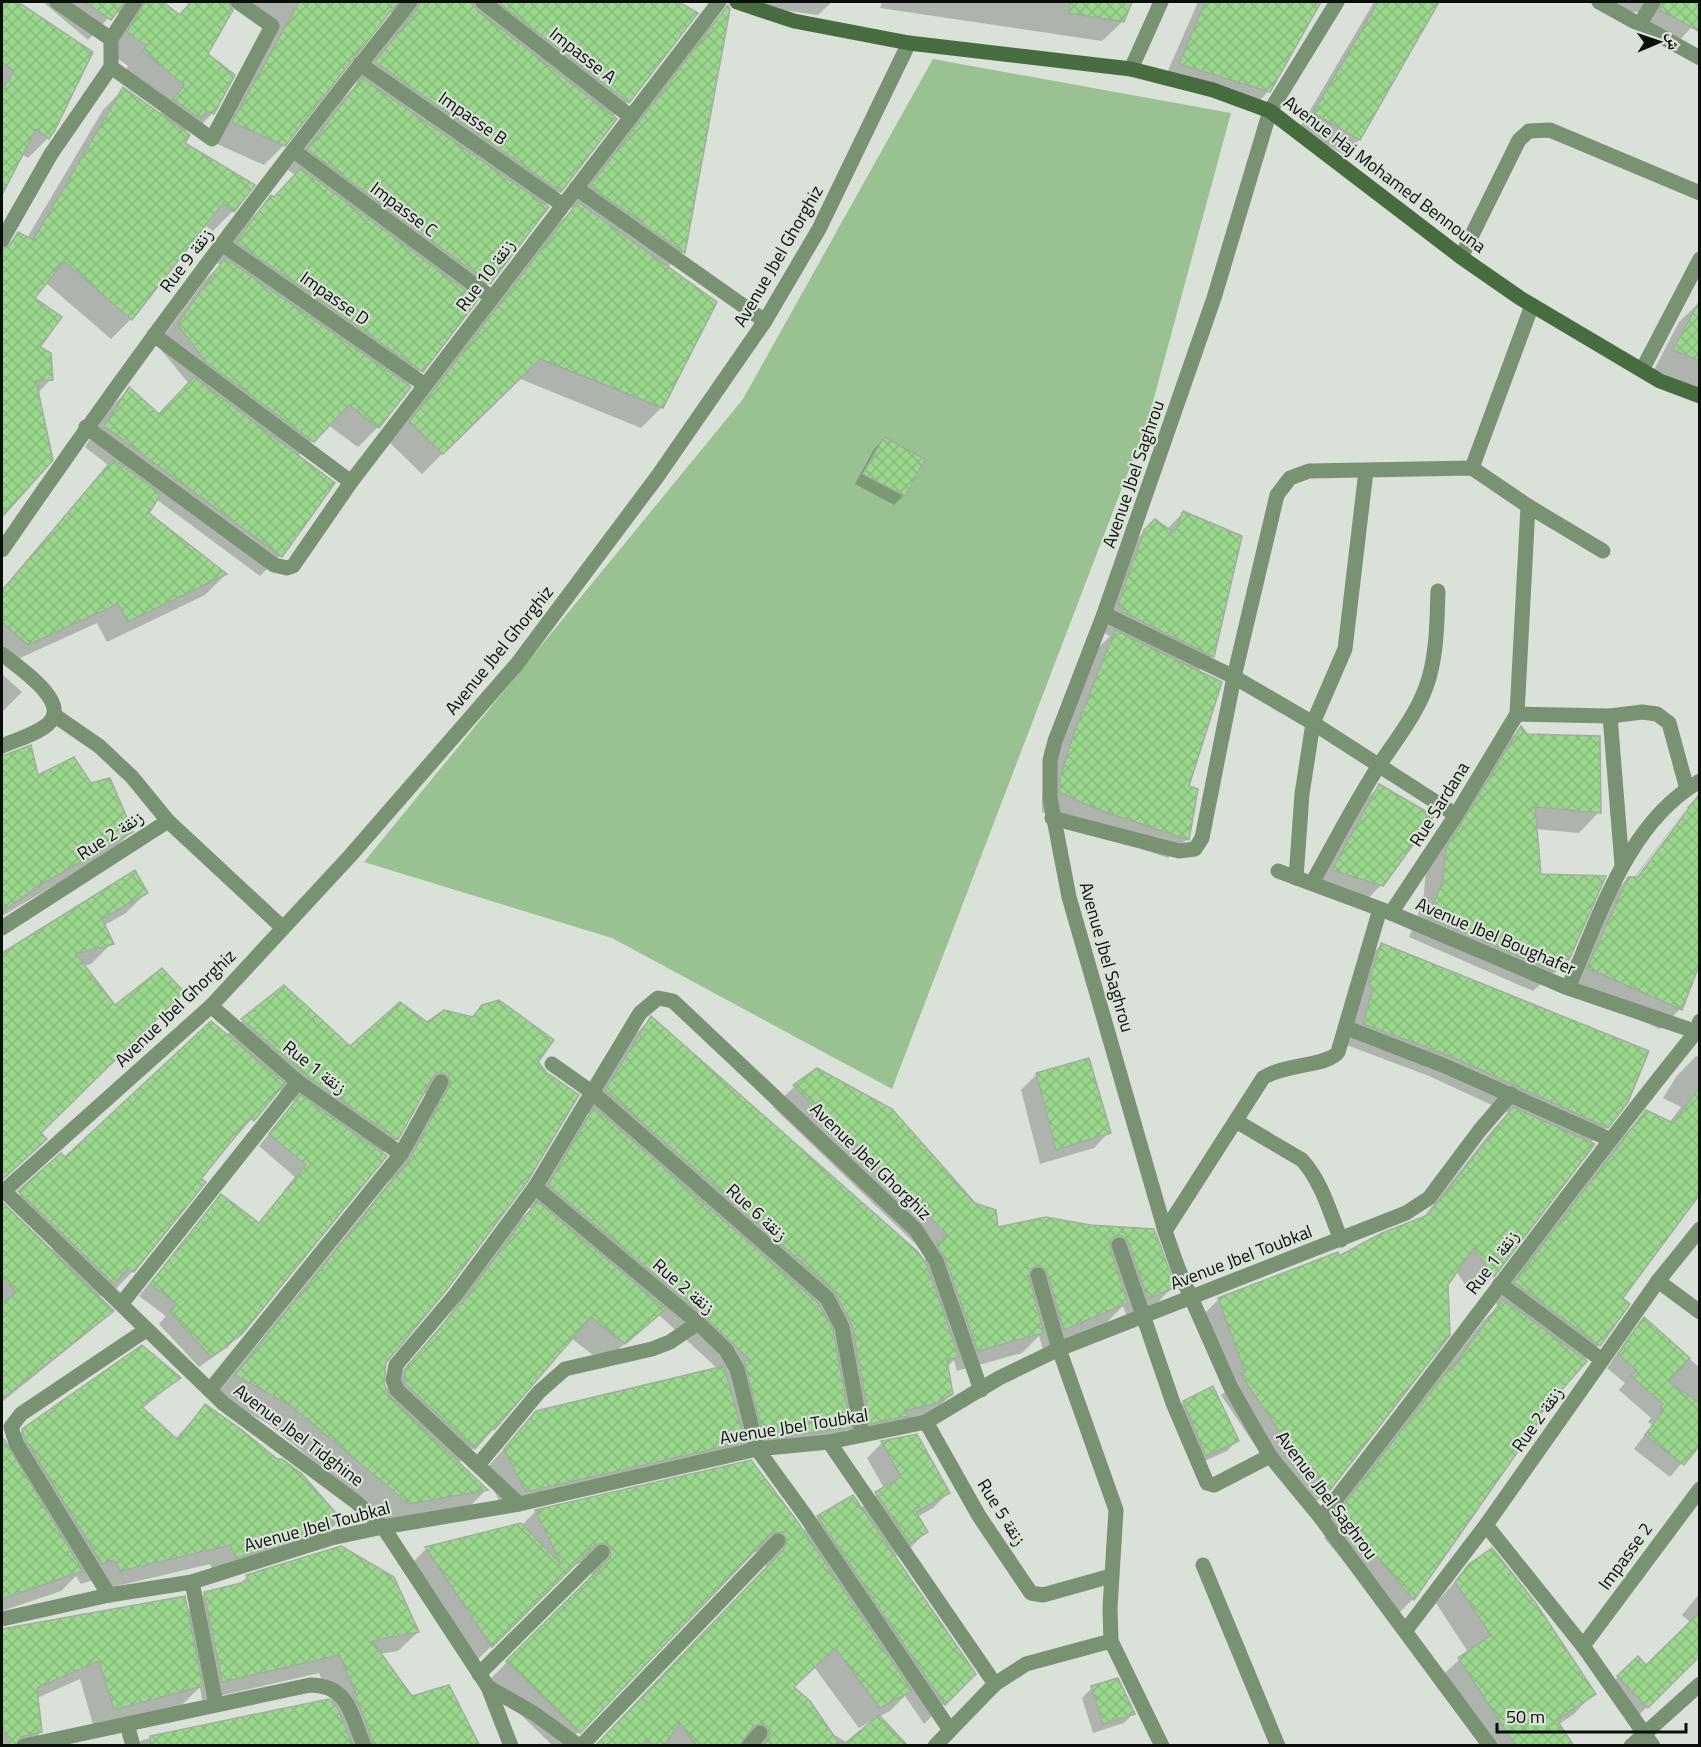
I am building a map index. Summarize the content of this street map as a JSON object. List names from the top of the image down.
{
  "streets": {
    "street": [
      "Impasse A",
      "Impasse B",
      "Avenue Haj Mohamed Bennouna",
      "Impasse C",
      "Avenue Jbel Ghorghiz",
      "Rue 9 زنقة",
      "Rue 10 زنقة",
      "Impasse D",
      "Avenue Jbel Saghrou",
      "Rue Sardana",
      "Rue 2 زنقة",
      "Avenue Jbel Boughafer",
      "Rue 1 زنقة",
      "Rue 6 زنقة",
      "Avenue Jbel Toubkal",
      "Avenue Jbel Tidghine",
      "Rue 5 زنقة",
      "Impasse 2"
    ]
  },
  "crossings": [
    ["Impasse A", "Rue 10 زنقة"],
    ["Impasse B", "Rue 9 زنقة"],
    ["Impasse B", "Rue 10 زنقة"],
    ["Avenue Haj Mohamed Bennouna", "Avenue Jbel Ghorghiz"],
    ["Avenue Haj Mohamed Bennouna", "Avenue Jbel Saghrou"],
    ["Impasse C", "Rue 9 زنقة"],
    ["Impasse C", "Rue 10 زنقة"],
    ["Avenue Jbel Ghorghiz", "Rue 1 زنقة"],
    ["Avenue Jbel Ghorghiz", "Rue 6 زنقة"],
    ["Avenue Jbel Ghorghiz", "Avenue Jbel Toubkal"],
    ["Avenue Jbel Ghorghiz", "Avenue Jbel Tidghine"],
    ["Rue 9 زنقة", "Rue 10 زنقة"],
    ["Rue 9 زنقة", "Impasse D"],
    ["Rue 10 زنقة", "Impasse D"],
    ["Avenue Jbel Saghrou", "Rue 2 زنقة"],
    ["Avenue Jbel Saghrou", "Rue 1 زنقة"],
    ["Avenue Jbel Saghrou", "Avenue Jbel Toubkal"],
    ["Rue Sardana", "Avenue Jbel Boughafer"],
    ["Rue 2 زنقة", "Avenue Jbel Toubkal"],
    ["Avenue Jbel Boughafer", "Rue 1 زنقة"],
    ["Rue 6 زنقة", "Avenue Jbel Toubkal"],
    ["Avenue Jbel Toubkal", "Avenue Jbel Tidghine"],
    ["Avenue Jbel Toubkal", "Rue 5 زنقة"]
  ],
  "scale_bar": "50 m",
  "north": "right"
}
